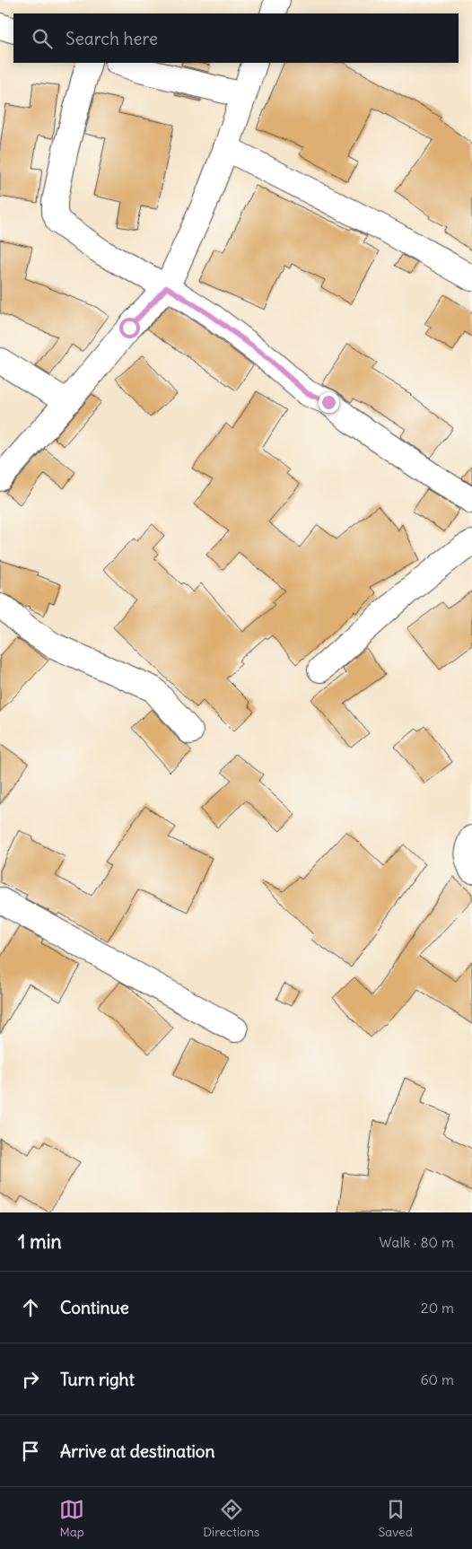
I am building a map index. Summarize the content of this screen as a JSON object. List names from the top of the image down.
{
  "page": {
    "search": "Search here",
    "heading": ["1 min", "Walk · 80 m"],
    "list": [
      ["Continue", "20 m"],
      ["Turn right", "60 m"],
      "Arrive at destination"
    ],
    "nav": ["Map", "Directions", "Saved"]
  }
}
